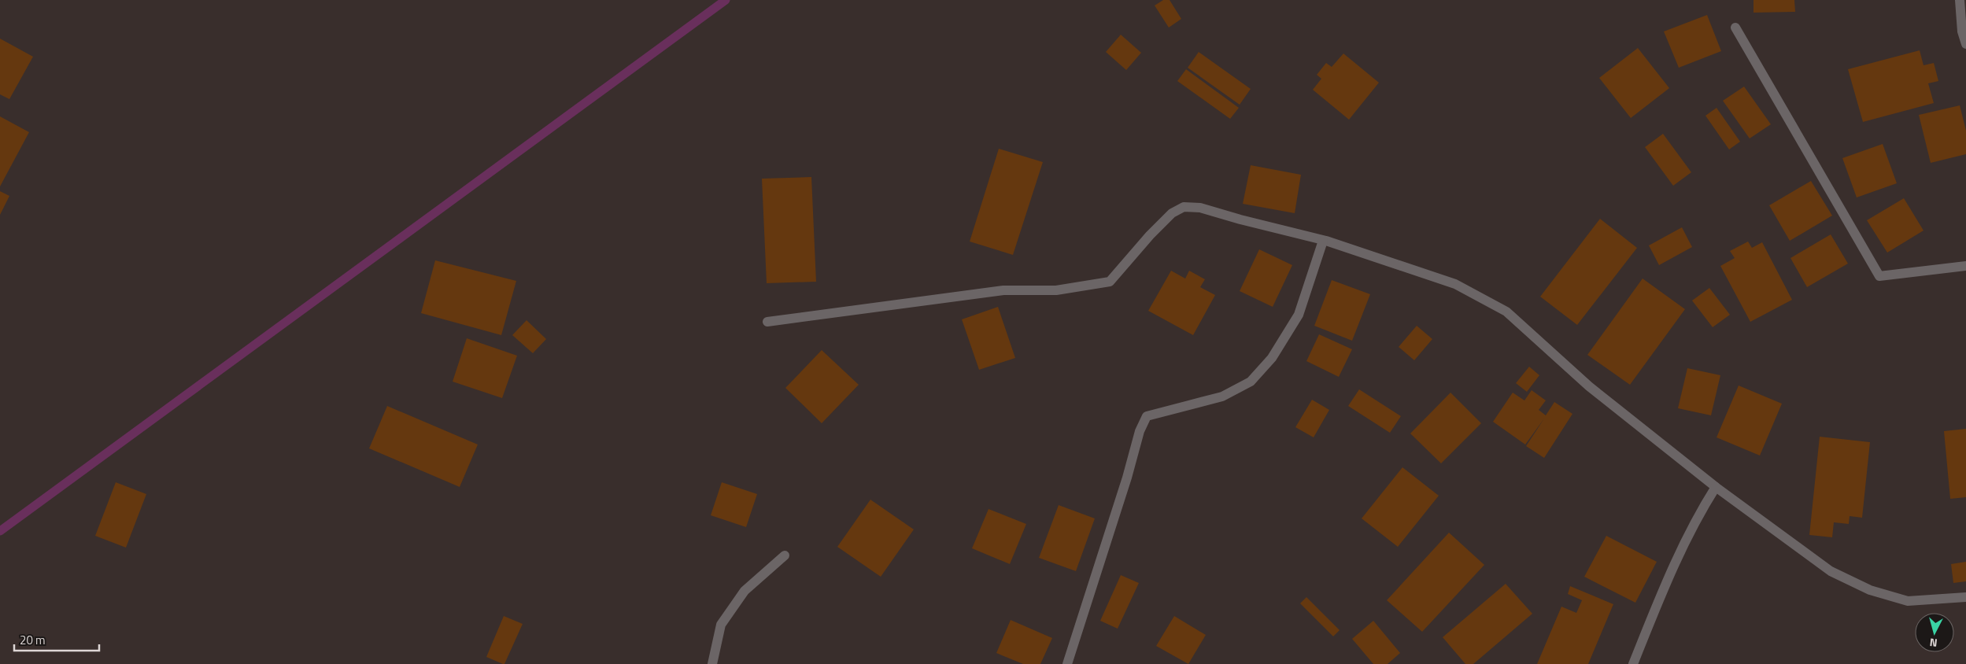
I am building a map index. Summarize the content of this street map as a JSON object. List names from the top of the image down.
{
  "scale_bar": "20 m",
  "north": "bottom"
}
